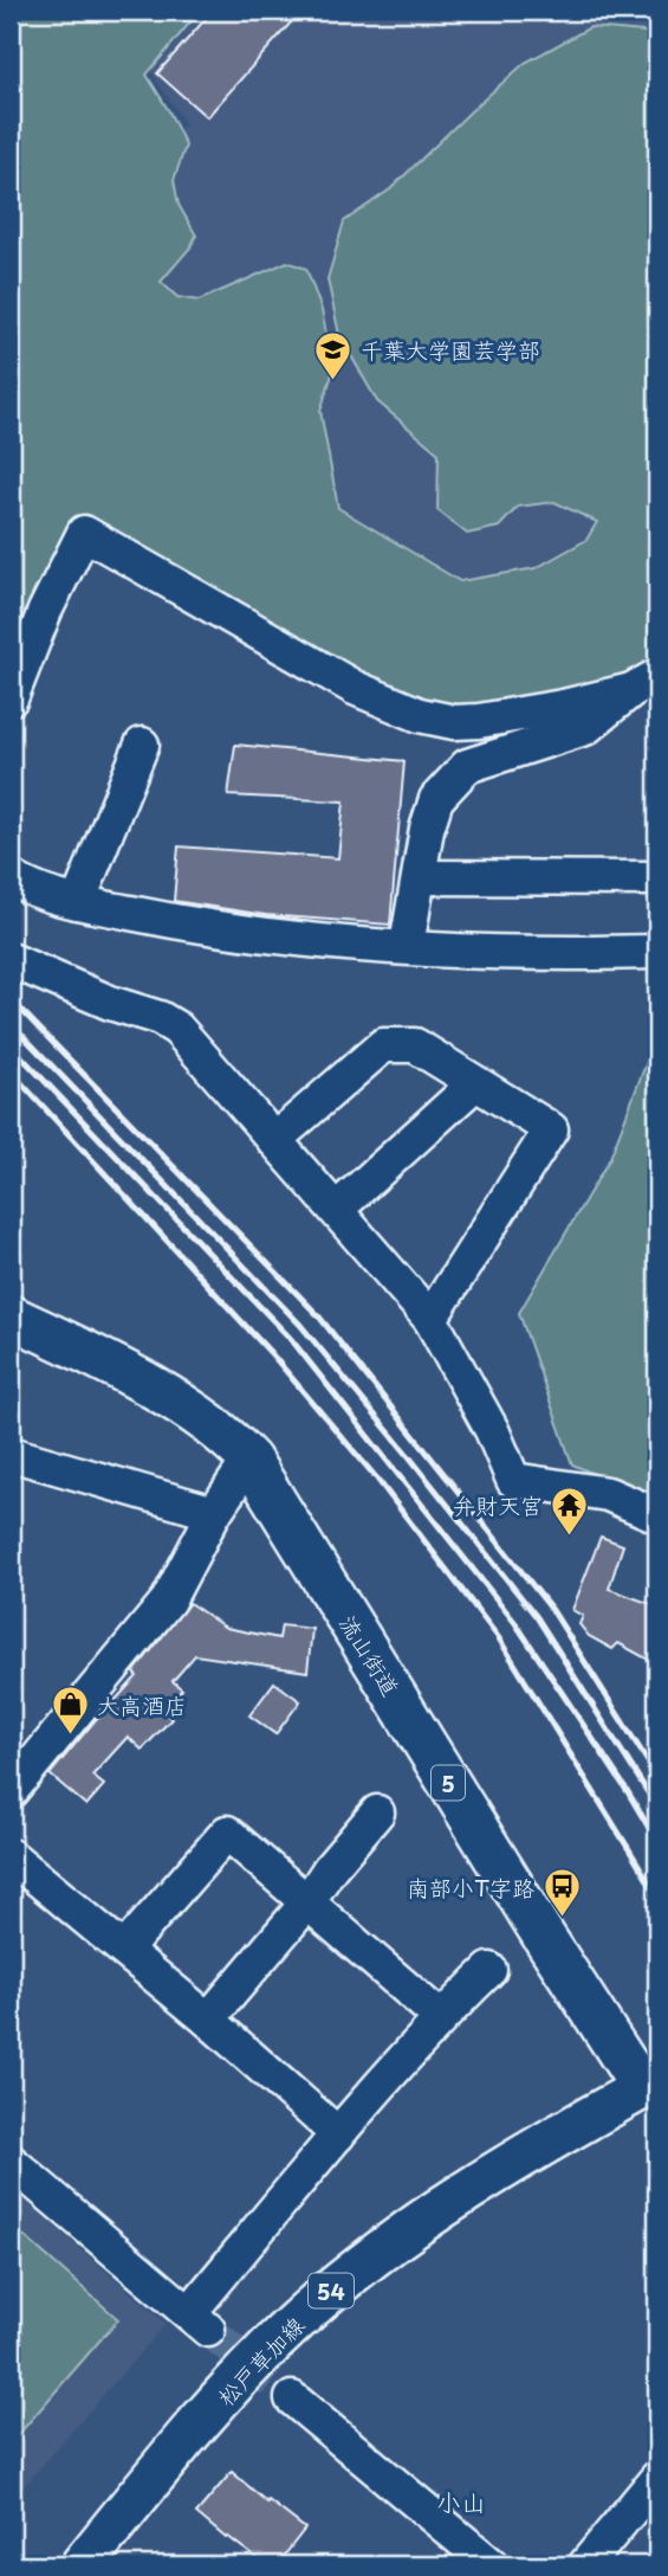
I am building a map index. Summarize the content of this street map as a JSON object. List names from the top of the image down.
{
  "streets": {
    "main road": [
      "流山街道",
      "5",
      "54",
      "松戸草加線"
    ]
  },
  "crossings": [
    ["流山街道", "松戸草加線"]
  ],
  "districts": ["小山"],
  "places": {
    "school or university": ["千葉大学園芸学部"],
    "temple": ["弁財天宮"],
    "shop": ["大高酒店"],
    "bus stop": ["南部小T字路"]
  }
}
